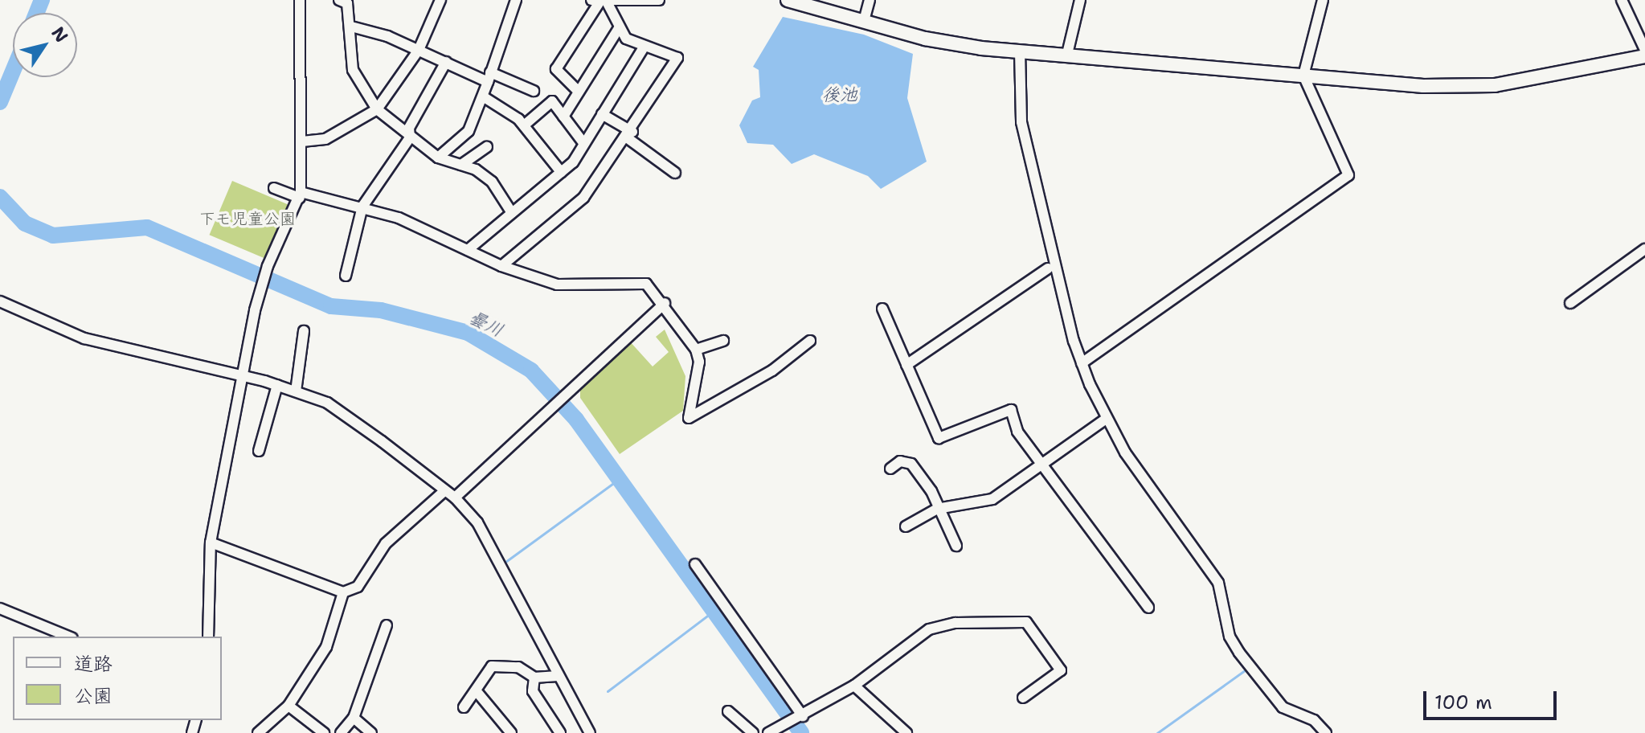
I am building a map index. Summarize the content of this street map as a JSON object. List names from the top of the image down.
{
  "water": ["後池", "曇川"],
  "parks": ["下モ児童公園"],
  "legend": ["道路", "公園"],
  "scale_bar": "100 m",
  "north": "top right"
}
